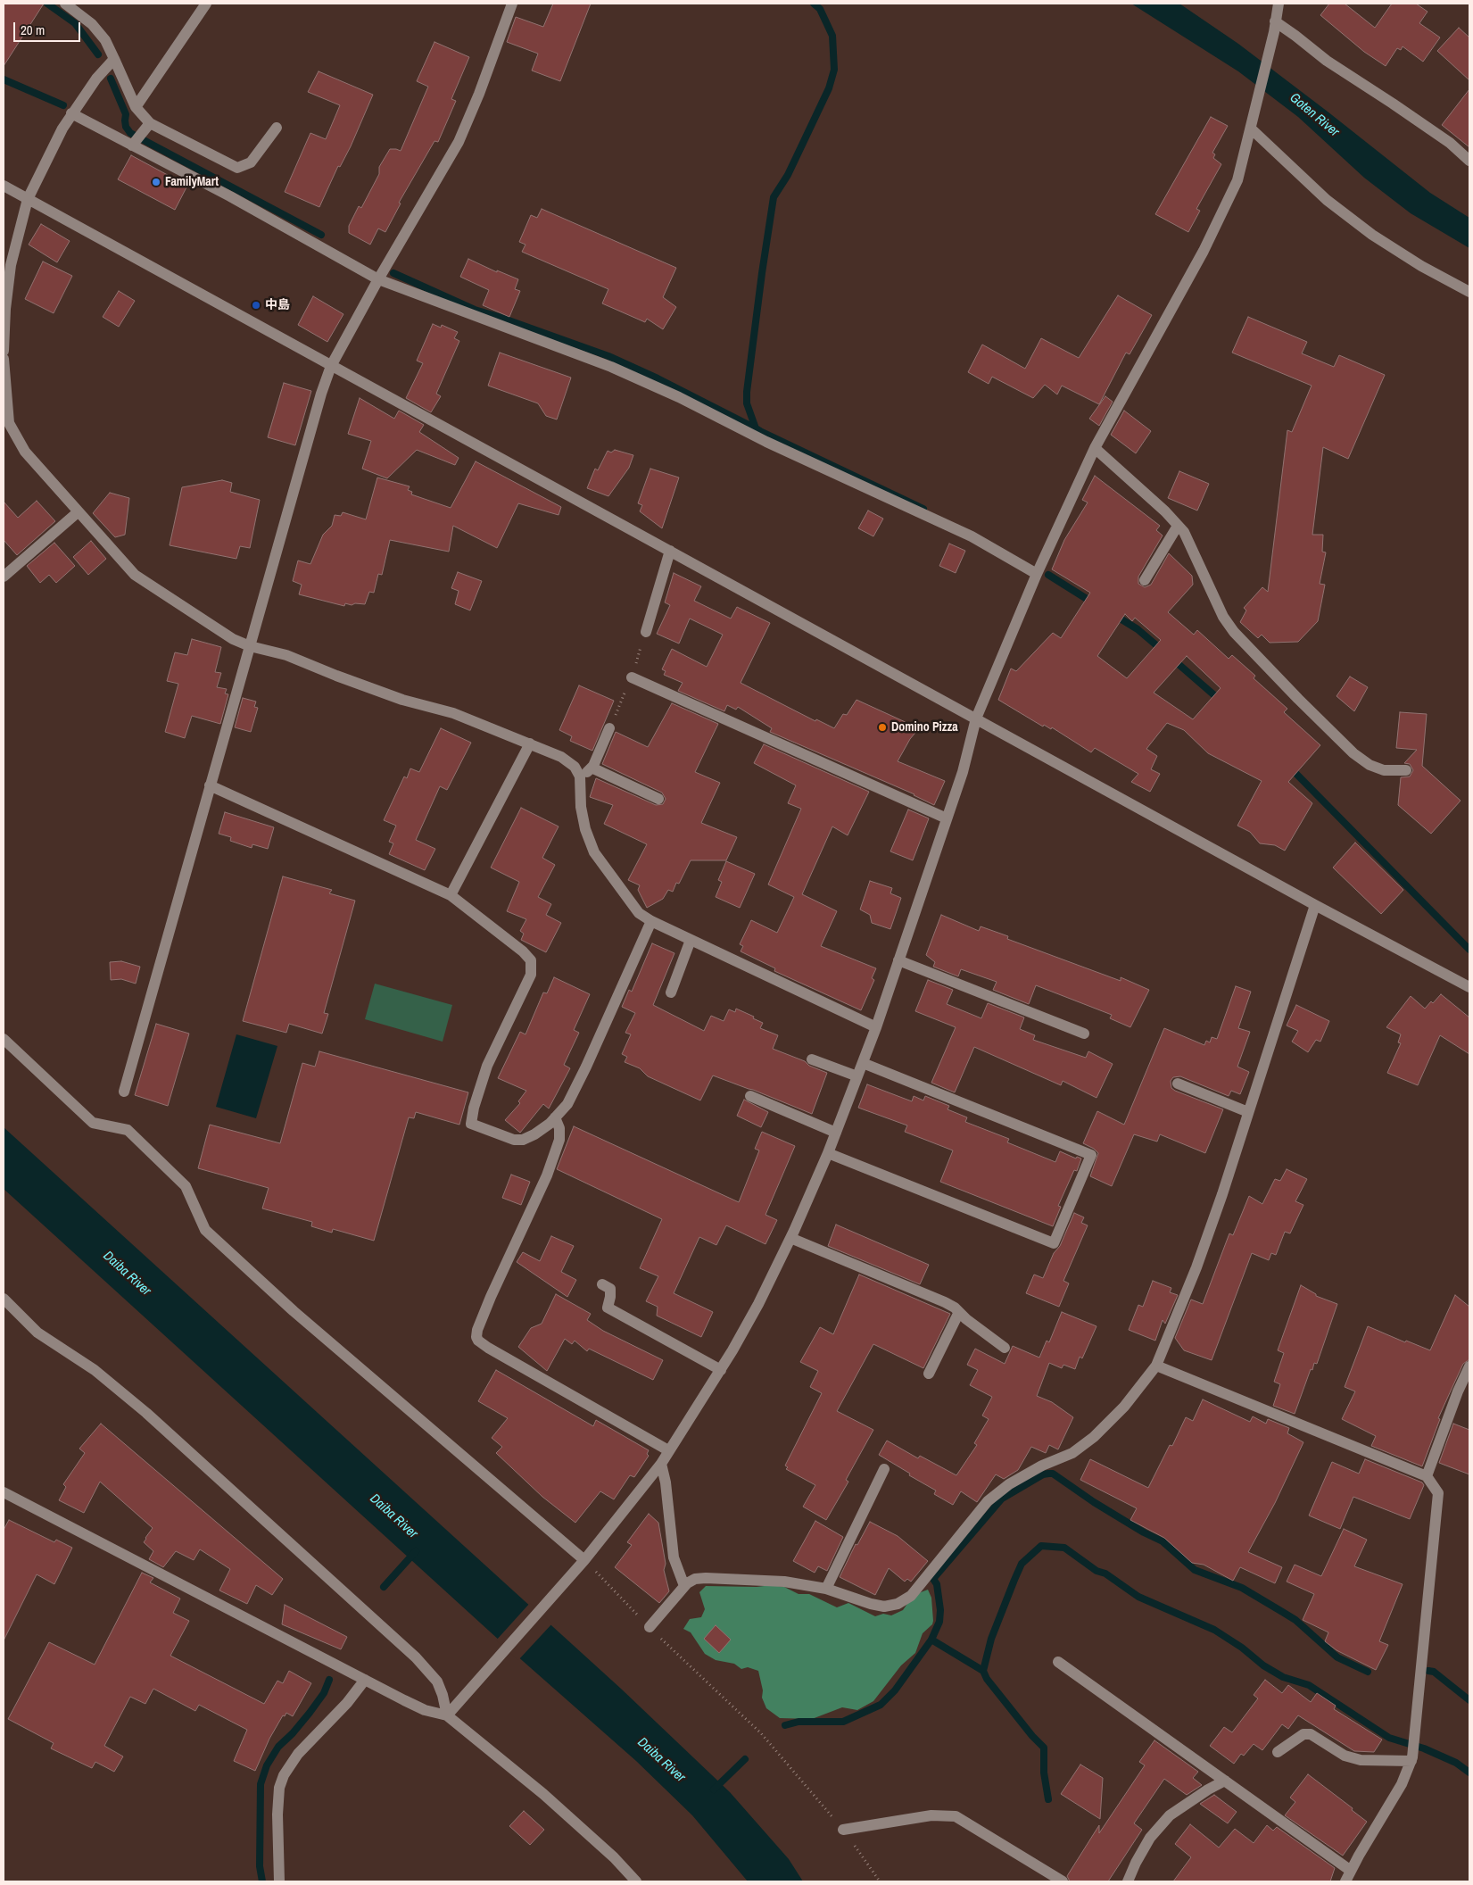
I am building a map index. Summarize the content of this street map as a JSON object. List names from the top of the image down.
{
  "water": ["Goten River", "Daiba River"],
  "places": ["FamilyMart", "中島", "Domino Pizza"],
  "scale_bar": "20 m"
}
